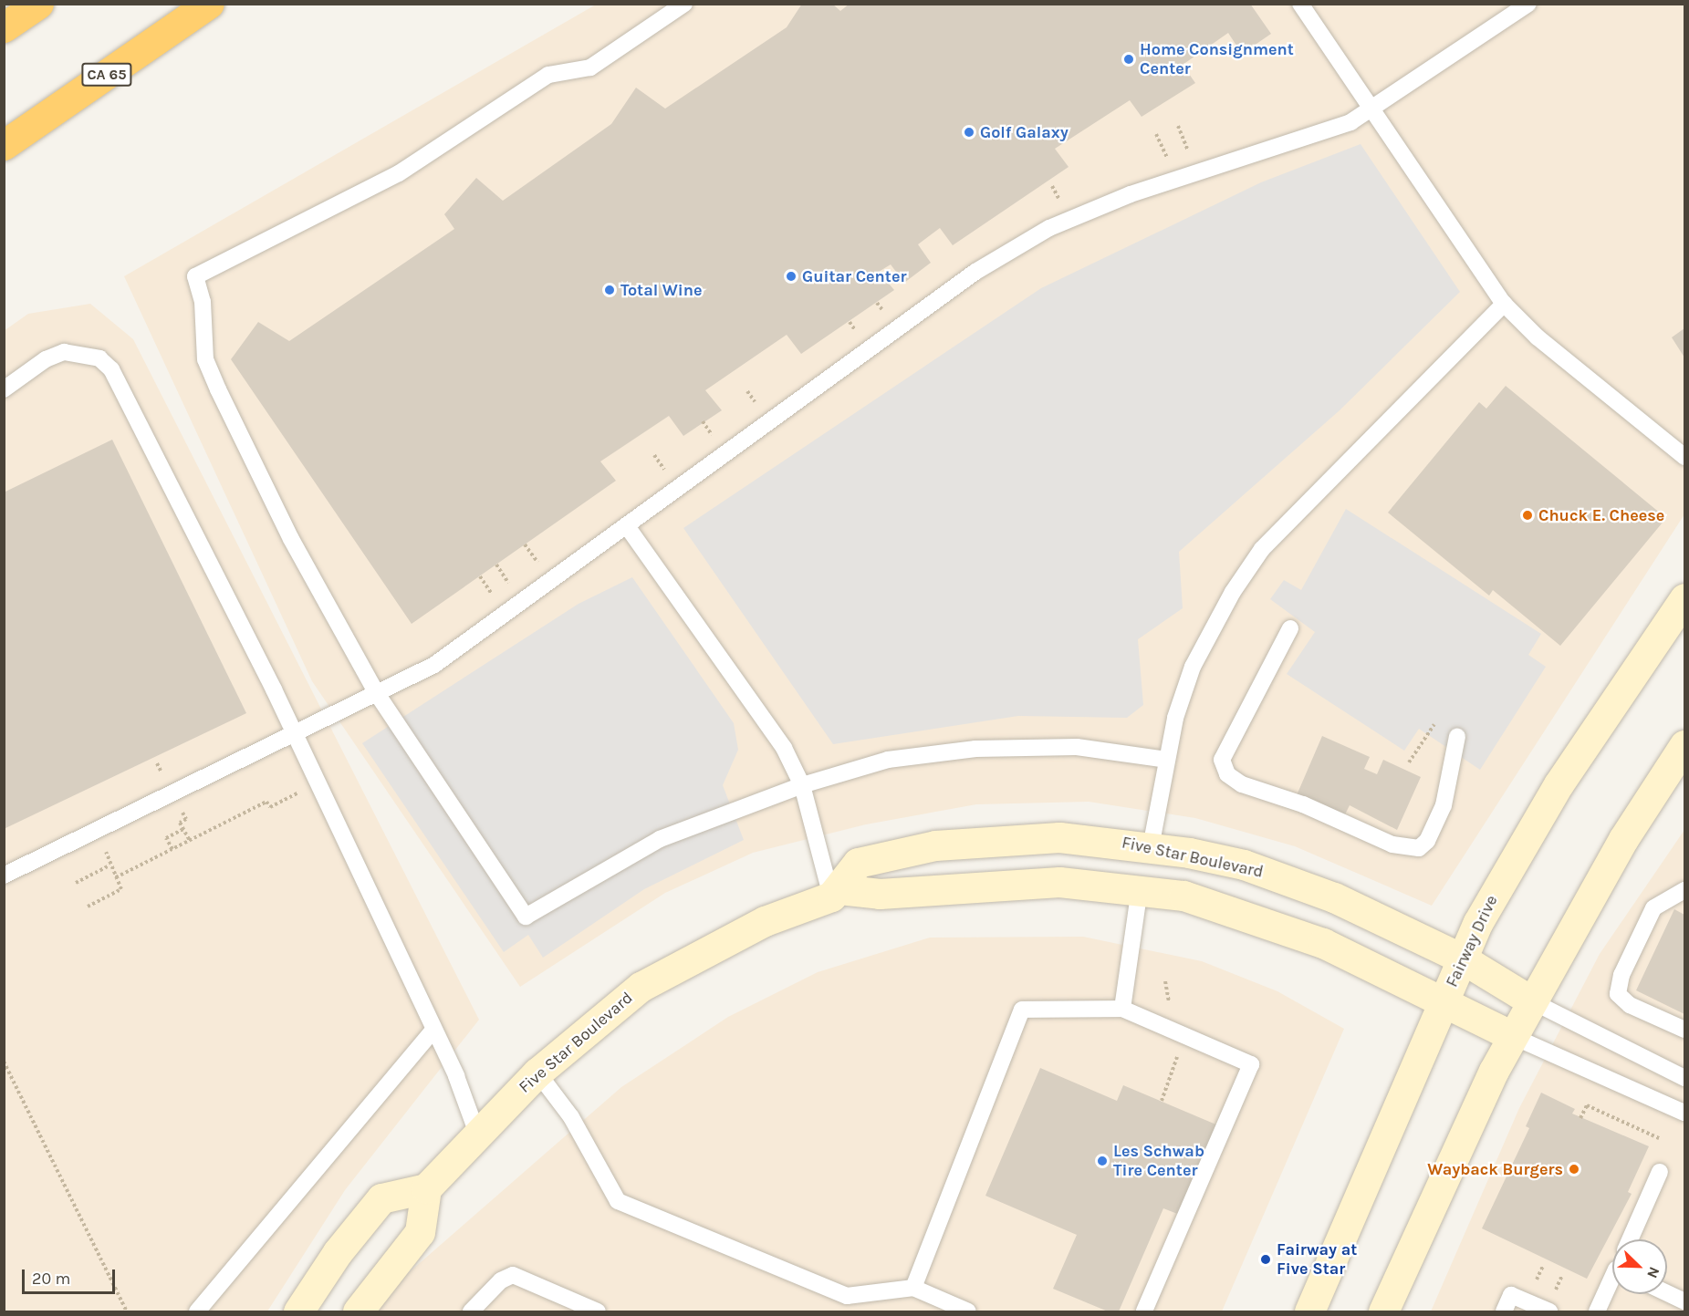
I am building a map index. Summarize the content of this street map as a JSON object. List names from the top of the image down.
{
  "streets": {
    "highway": ["CA 65"],
    "street": ["Five Star Boulevard", "Fairway Drive"]
  },
  "crossings": [
    ["Five Star Boulevard", "Fairway Drive"]
  ],
  "places": [
    "Home Consignment Center",
    "Golf Galaxy",
    "Guitar Center",
    "Total Wine",
    "Chuck E. Cheese",
    "Les Schwab Tire Center",
    "Wayback Burgers",
    "Fairway at Five Star"
  ],
  "scale_bar": "20 m",
  "north": "bottom right"
}
